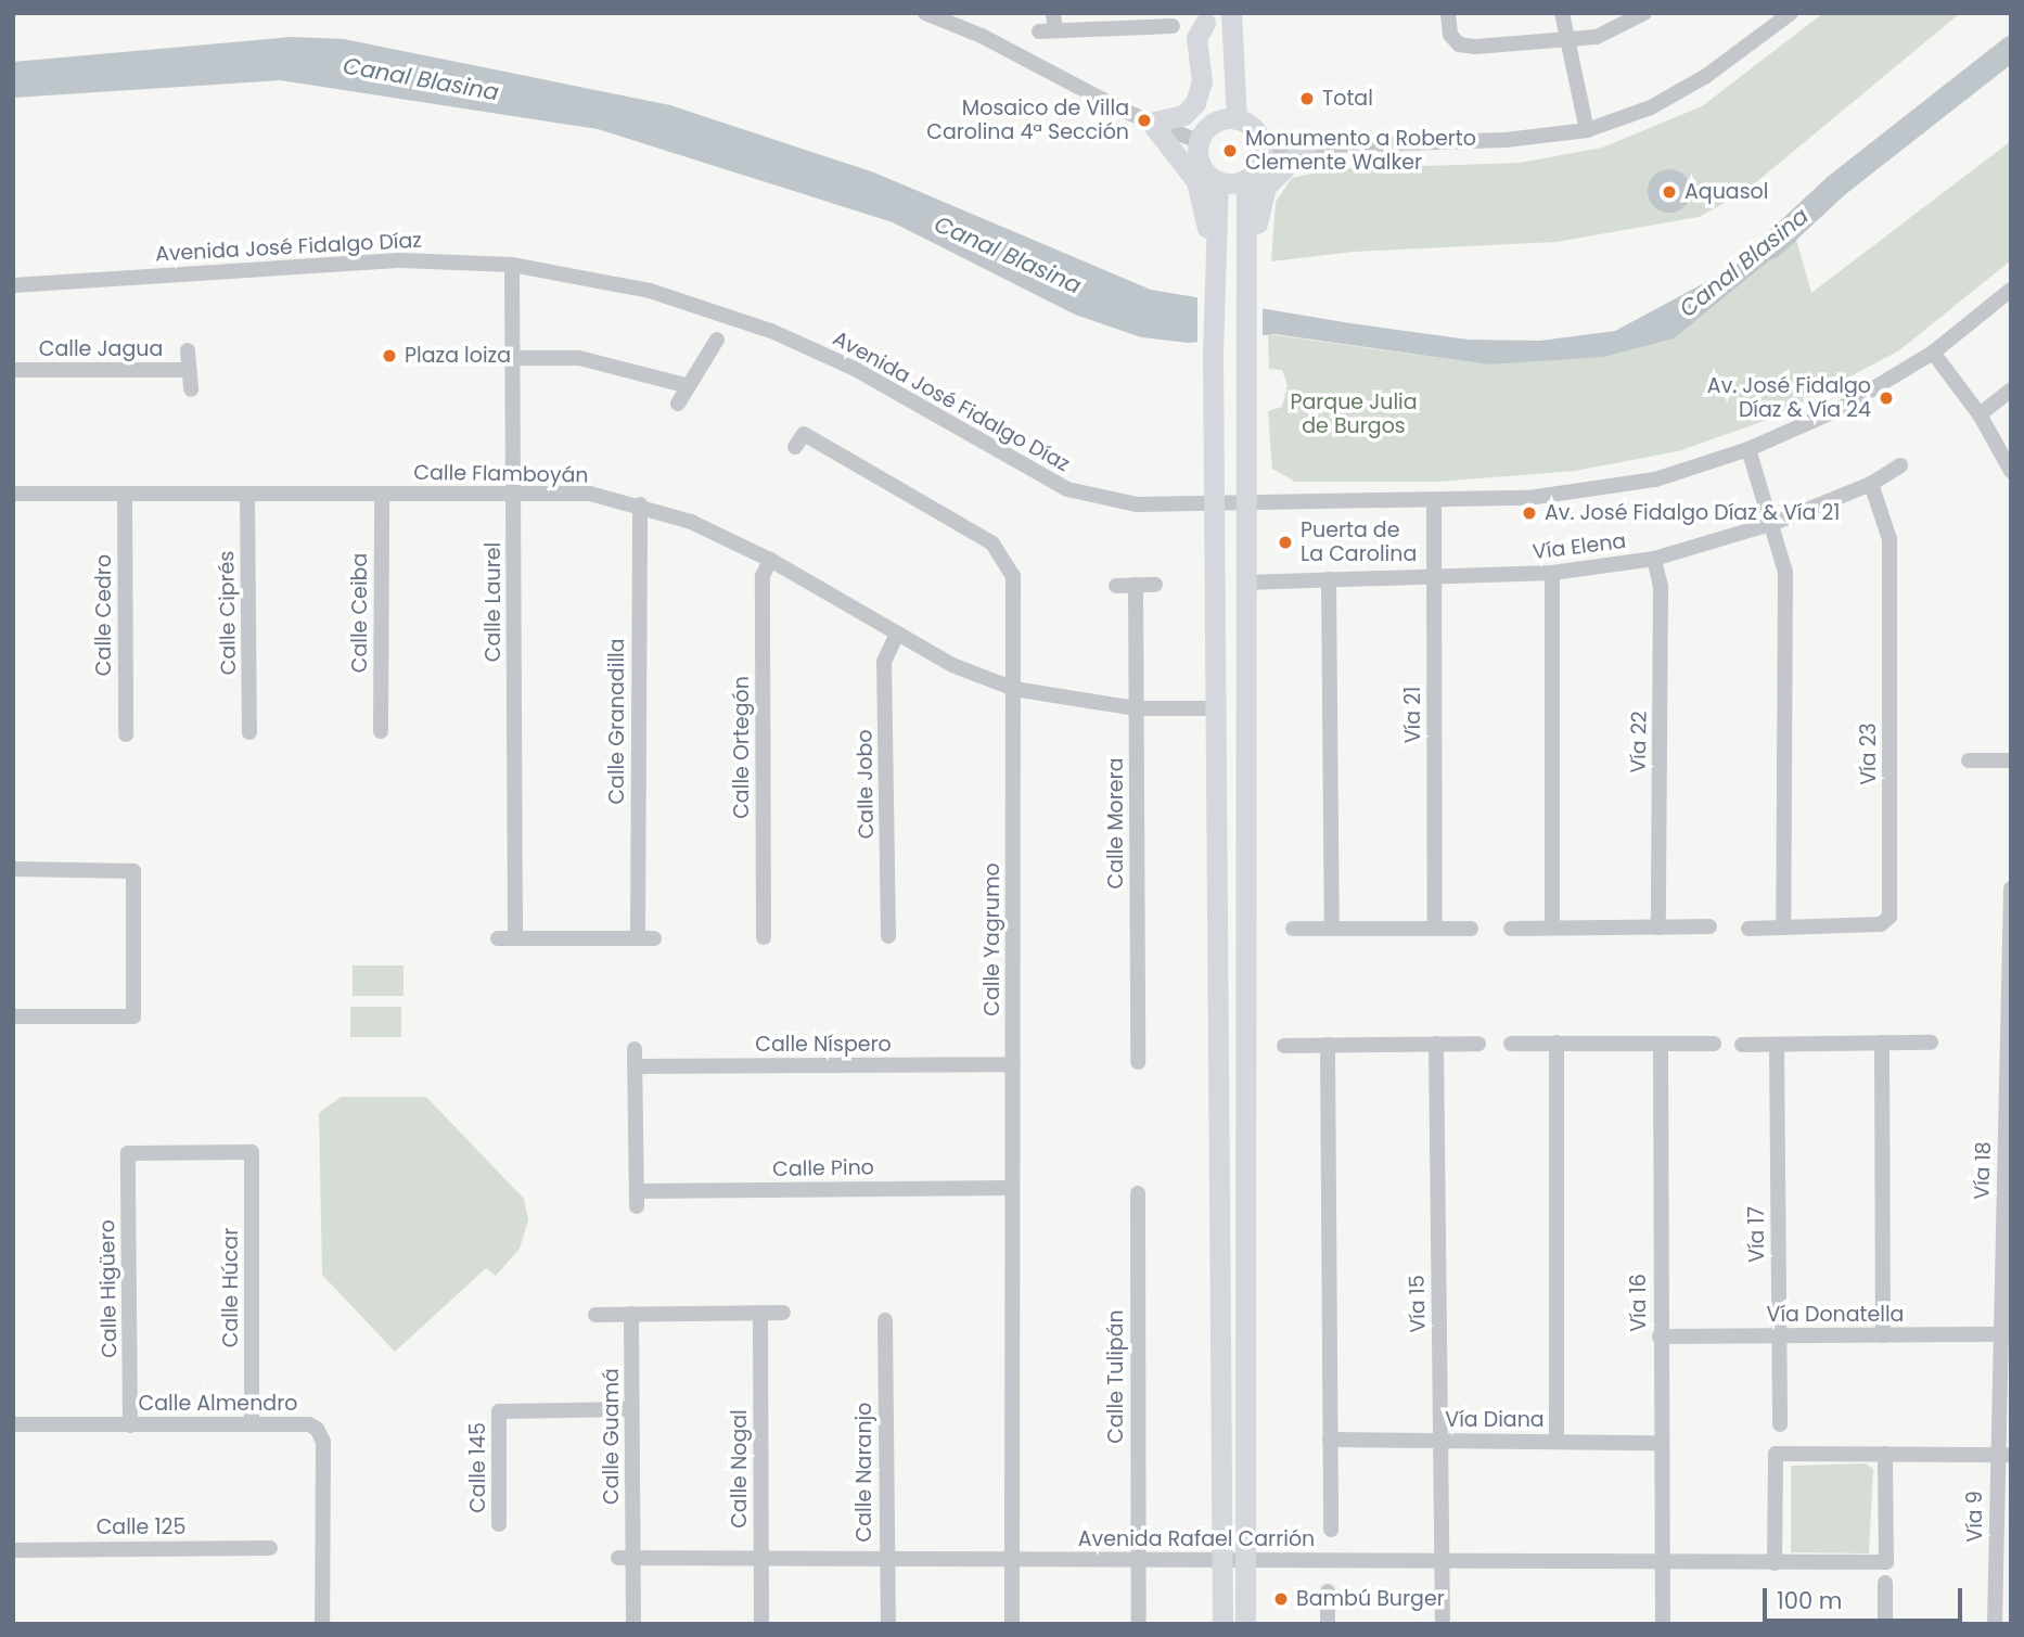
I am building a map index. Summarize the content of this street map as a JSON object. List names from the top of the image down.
{
  "streets": {
    "street": [
      "Avenida José Fidalgo Díaz",
      "Calle Jagua",
      "Calle Flamboyán",
      "Vía Elena",
      "Calle Laurel",
      "Calle Ciprés",
      "Calle Ceiba",
      "Calle Cedro",
      "Vía 21",
      "Calle Granadilla",
      "Vía 22",
      "Calle Ortegón",
      "Vía 23",
      "Calle Jobo",
      "Calle Morera",
      "Calle Yagrumo",
      "Calle Níspero",
      "Calle Pino",
      "Vía 18",
      "Vía 17",
      "Calle Húcar",
      "Calle Higüero",
      "Vía 16",
      "Vía 15",
      "Vía Donatella",
      "Calle Tulipán",
      "Calle Almendro",
      "Vía Diana",
      "Calle Guamá",
      "Calle 145",
      "Calle Nogal",
      "Calle Naranjo",
      "Vía 9",
      "Calle 125",
      "Avenida Rafael Carrión"
    ]
  },
  "crossings": [
    ["Avenida José Fidalgo Díaz", "Calle Laurel"],
    ["Avenida José Fidalgo Díaz", "Vía 21"],
    ["Calle Flamboyán", "Calle Laurel"],
    ["Calle Flamboyán", "Calle Ciprés"],
    ["Calle Flamboyán", "Calle Ceiba"],
    ["Calle Flamboyán", "Calle Cedro"],
    ["Calle Flamboyán", "Calle Granadilla"],
    ["Calle Flamboyán", "Calle Ortegón"],
    ["Calle Flamboyán", "Calle Jobo"],
    ["Calle Flamboyán", "Calle Morera"],
    ["Calle Flamboyán", "Calle Yagrumo"],
    ["Vía Elena", "Vía 21"],
    ["Vía Elena", "Vía 22"],
    ["Vía Elena", "Vía 23"],
    ["Calle Laurel", "Calle Granadilla"],
    ["Calle Yagrumo", "Calle Níspero"],
    ["Calle Yagrumo", "Calle Pino"],
    ["Calle Yagrumo", "Avenida Rafael Carrión"],
    ["Calle Níspero", "Calle Pino"],
    ["Vía 18", "Vía Donatella"],
    ["Vía 18", "Vía 9"],
    ["Vía 17", "Vía Donatella"],
    ["Calle Húcar", "Calle Higüero"],
    ["Calle Húcar", "Calle Almendro"],
    ["Calle Higüero", "Calle Almendro"],
    ["Vía 16", "Vía Donatella"],
    ["Vía 16", "Vía Diana"],
    ["Vía 16", "Avenida Rafael Carrión"],
    ["Vía 15", "Vía Diana"],
    ["Vía 15", "Avenida Rafael Carrión"],
    ["Calle Tulipán", "Avenida Rafael Carrión"],
    ["Calle Guamá", "Calle 145"],
    ["Calle Guamá", "Avenida Rafael Carrión"],
    ["Calle Nogal", "Avenida Rafael Carrión"],
    ["Calle Naranjo", "Avenida Rafael Carrión"]
  ],
  "water": ["Canal Blasina"],
  "parks": ["Parque Julia de Burgos"],
  "places": [
    "Total",
    "Mosaico de Villa Carolina 4ª Sección",
    "Monumento a Roberto Clemente Walker",
    "Aquasol",
    "Plaza loiza",
    "Av. José Fidalgo Díaz & Vía 24",
    "Av. José Fidalgo Díaz & Vía 21",
    "Puerta de La Carolina",
    "Bambú Burger"
  ],
  "scale_bar": "100 m"
}
